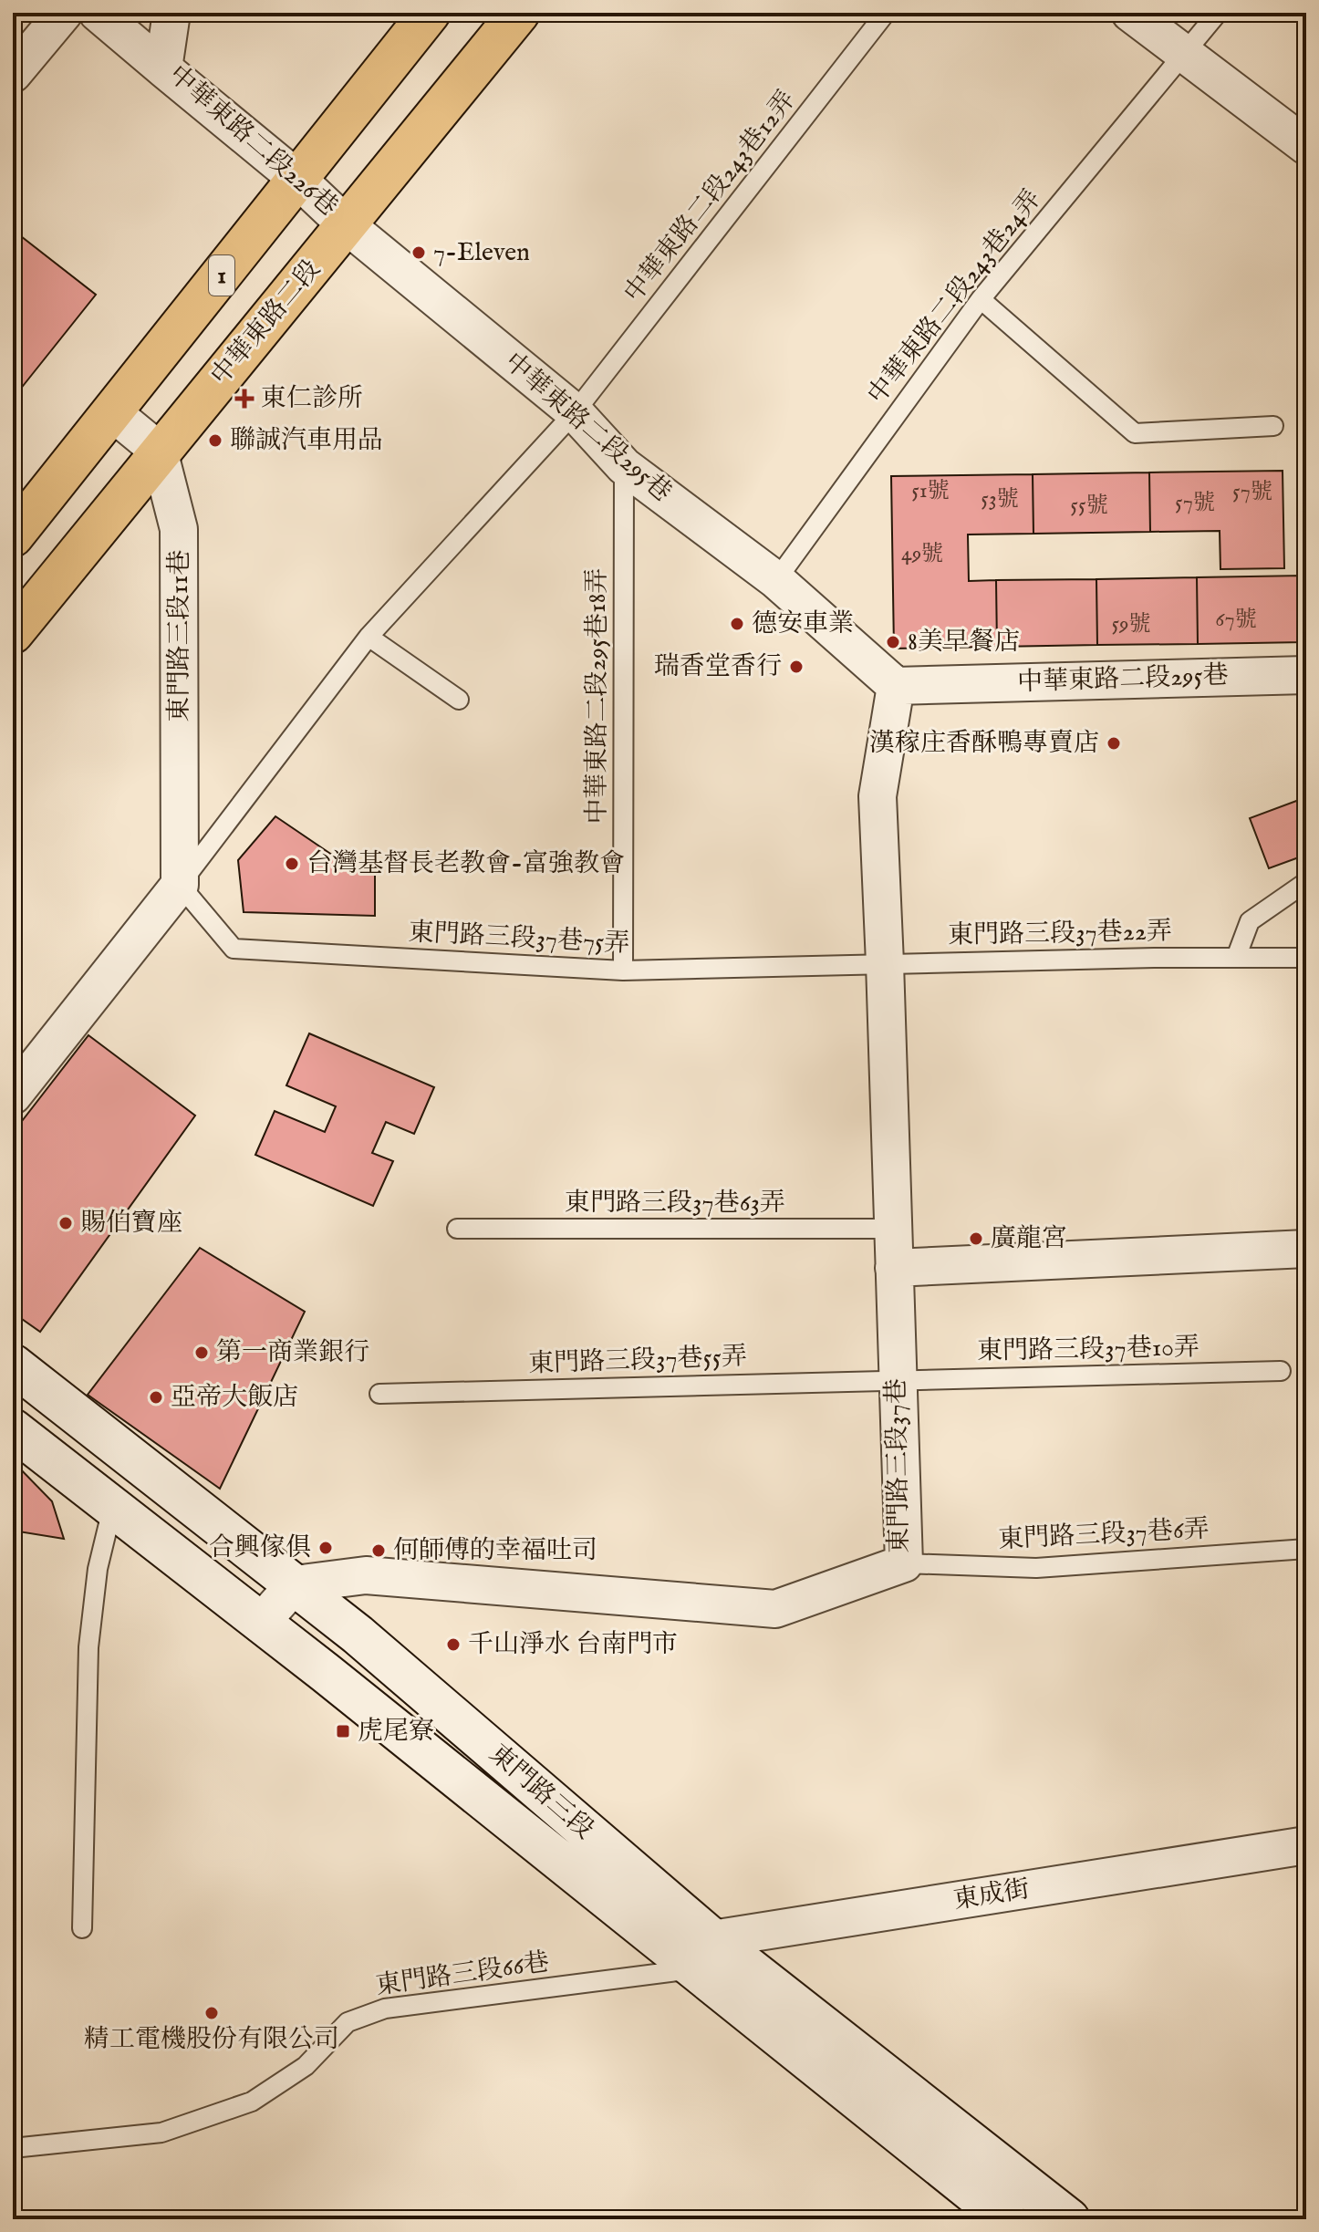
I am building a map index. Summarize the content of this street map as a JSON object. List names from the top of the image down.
{
  "streets": {
    "main road": ["1", "中華東路二段", "東門路三段"],
    "street": [
      "中華東路二段226巷",
      "中華東路二段295巷",
      "東門路三段11巷",
      "東門路三段37巷",
      "東成街"
    ],
    "lane": [
      "中華東路二段243巷12弄",
      "中華東路二段243巷24弄",
      "中華東路二段295巷18弄",
      "東門路三段37巷22弄",
      "東門路三段37巷75弄",
      "東門路三段37巷63弄",
      "東門路三段37巷10弄",
      "東門路三段37巷55弄",
      "東門路三段37巷6弄",
      "東門路三段66巷"
    ]
  },
  "crossings": [
    ["中華東路二段226巷", "1"],
    ["中華東路二段226巷", "中華東路二段"],
    ["中華東路二段226巷", "中華東路二段295巷"],
    ["中華東路二段243巷12弄", "中華東路二段295巷"],
    ["中華東路二段243巷24弄", "中華東路二段295巷"],
    ["中華東路二段", "中華東路二段295巷"],
    ["中華東路二段", "東門路三段11巷"],
    ["中華東路二段295巷", "中華東路二段295巷18弄"],
    ["中華東路二段295巷", "東門路三段37巷"],
    ["東門路三段11巷", "東門路三段37巷75弄"],
    ["中華東路二段295巷18弄", "東門路三段37巷75弄"],
    ["東門路三段37巷22弄", "東門路三段37巷75弄"],
    ["東門路三段37巷22弄", "東門路三段37巷"],
    ["東門路三段37巷75弄", "東門路三段37巷"],
    ["東門路三段37巷63弄", "東門路三段37巷"],
    ["東門路三段37巷10弄", "東門路三段37巷55弄"],
    ["東門路三段37巷10弄", "東門路三段37巷"],
    ["東門路三段37巷55弄", "東門路三段37巷"],
    ["東門路三段37巷", "東門路三段37巷6弄"],
    ["東門路三段37巷", "東門路三段"],
    ["東門路三段", "東成街"],
    ["東門路三段", "東門路三段66巷"],
    ["東成街", "東門路三段66巷"]
  ],
  "places": {
    "other": [
      "7-Eleven",
      "聯誠汽車用品",
      "德安車業",
      "8美早餐店",
      "瑞香堂香行",
      "漢稼庄香酥鴨專賣店",
      "台灣基督長老教會-富強教會",
      "賜伯寶座",
      "廣龍宮",
      "第一商業銀行",
      "亞帝大飯店",
      "合興傢俱",
      "何師傅的幸福吐司",
      "千山淨水 台南門市",
      "精工電機股份有限公司"
    ],
    "health": ["東仁診所"],
    "transit": ["虎尾寮"]
  },
  "house_numbers": [
    "51號",
    "57號",
    "53號",
    "57號",
    "55號",
    "49號",
    "67號",
    "59號"
  ]
}
